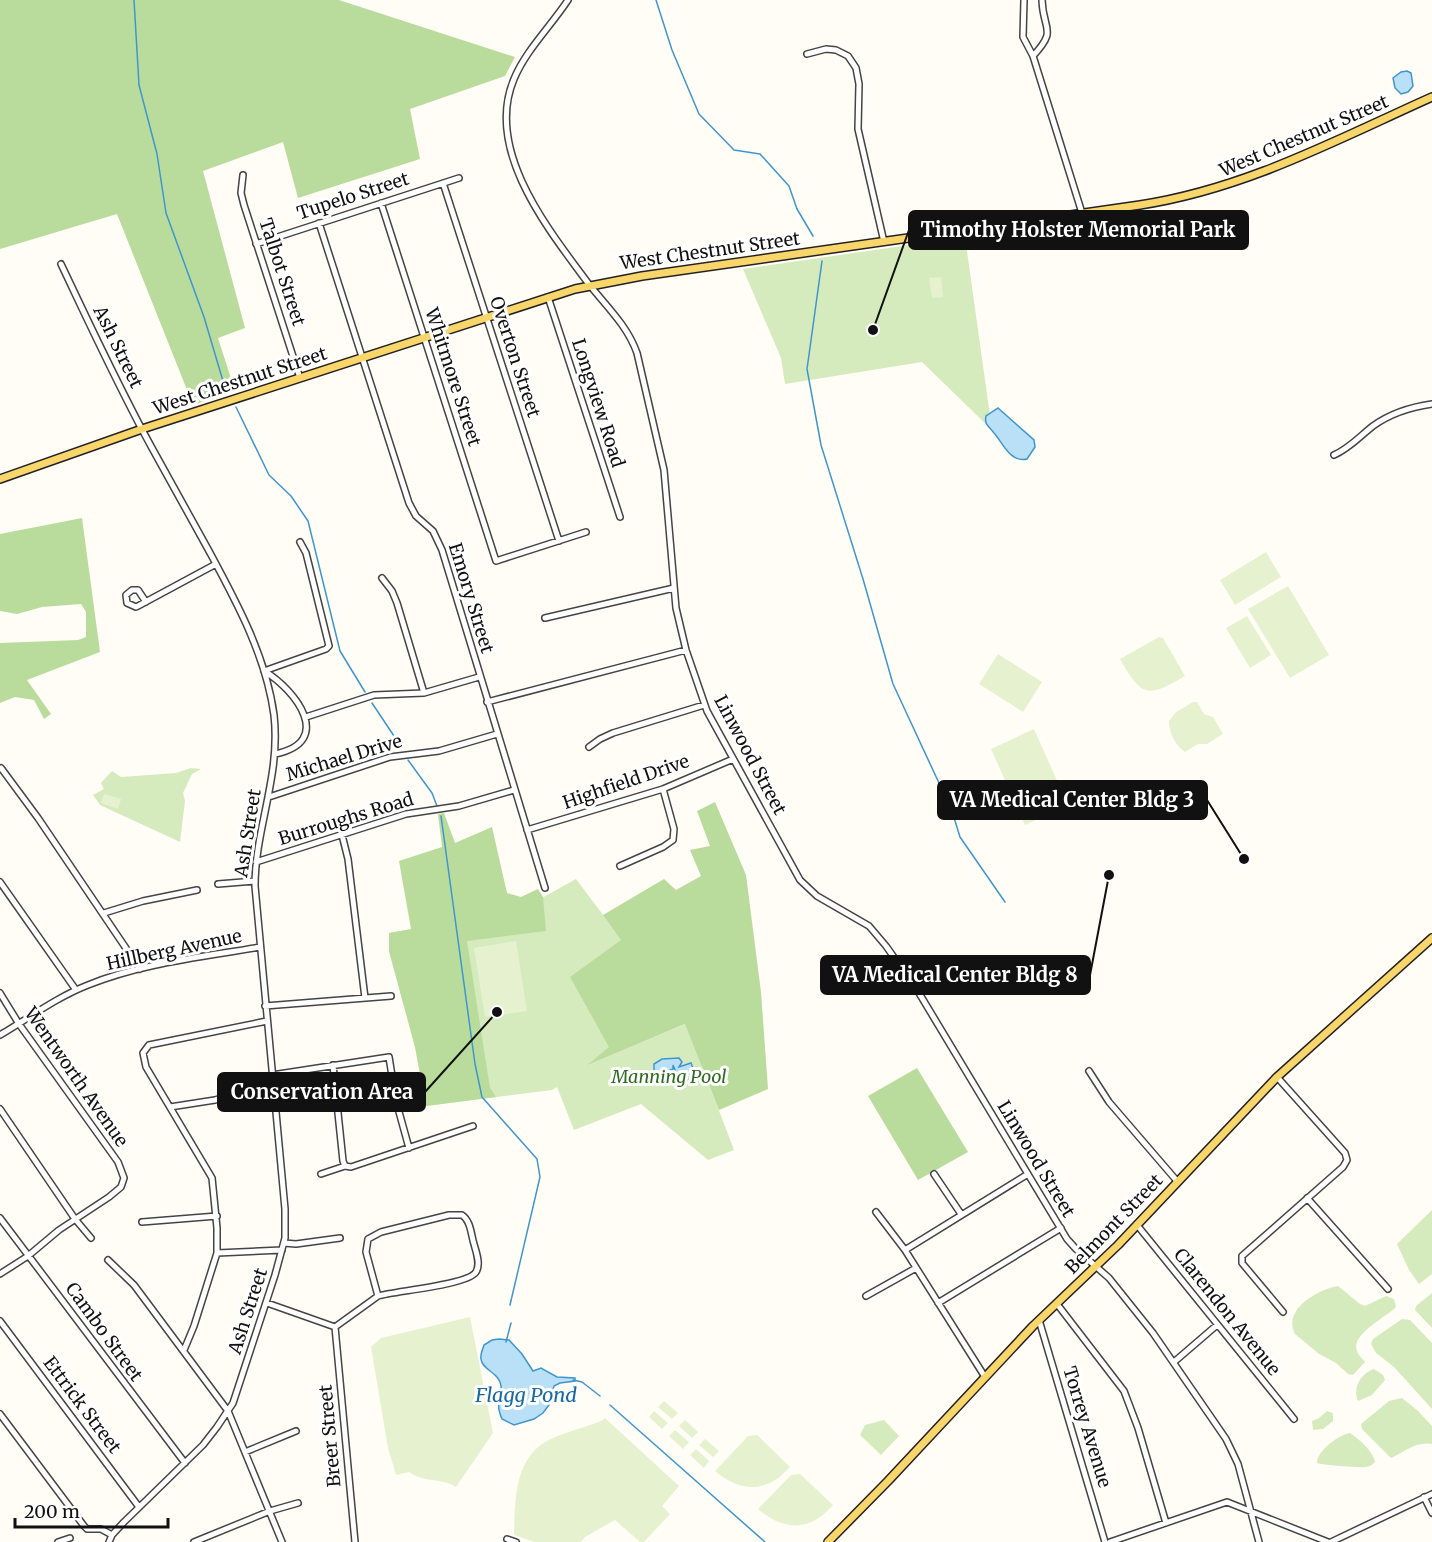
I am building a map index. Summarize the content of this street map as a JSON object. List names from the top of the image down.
{
  "streets": {
    "main road": ["West Chestnut Street", "Belmont Street"],
    "street": [
      "Tupelo Street",
      "Talbot Street",
      "Ash Street",
      "Overton Street",
      "Whitmore Street",
      "Longview Road",
      "Emory Street",
      "Linwood Street",
      "Michael Drive",
      "Highfield Drive",
      "Burroughs Road",
      "Hillberg Avenue",
      "Wentworth Avenue",
      "Clarendon Avenue",
      "Cambo Street",
      "Ettrick Street",
      "Torrey Avenue",
      "Breer Street"
    ]
  },
  "crossings": [
    ["West Chestnut Street", "Talbot Street"],
    ["West Chestnut Street", "Ash Street"],
    ["West Chestnut Street", "Overton Street"],
    ["West Chestnut Street", "Whitmore Street"],
    ["West Chestnut Street", "Longview Road"],
    ["West Chestnut Street", "Emory Street"],
    ["West Chestnut Street", "Linwood Street"],
    ["Tupelo Street", "Talbot Street"],
    ["Tupelo Street", "Overton Street"],
    ["Tupelo Street", "Whitmore Street"],
    ["Tupelo Street", "Emory Street"],
    ["Ash Street", "Michael Drive"],
    ["Ash Street", "Burroughs Road"],
    ["Ash Street", "Hillberg Avenue"],
    ["Ash Street", "Cambo Street"],
    ["Ash Street", "Ettrick Street"],
    ["Overton Street", "Whitmore Street"],
    ["Emory Street", "Michael Drive"],
    ["Emory Street", "Highfield Drive"],
    ["Emory Street", "Burroughs Road"],
    ["Linwood Street", "Highfield Drive"],
    ["Linwood Street", "Belmont Street"],
    ["Hillberg Avenue", "Wentworth Avenue"],
    ["Belmont Street", "Clarendon Avenue"],
    ["Belmont Street", "Torrey Avenue"]
  ],
  "water": ["Flagg Pond"],
  "parks": ["Manning Pool"],
  "places": [
    "Timothy Holster Memorial Park",
    "VA Medical Center Bldg 3",
    "VA Medical Center Bldg 8",
    "Conservation Area"
  ],
  "scale_bar": "200 m"
}
